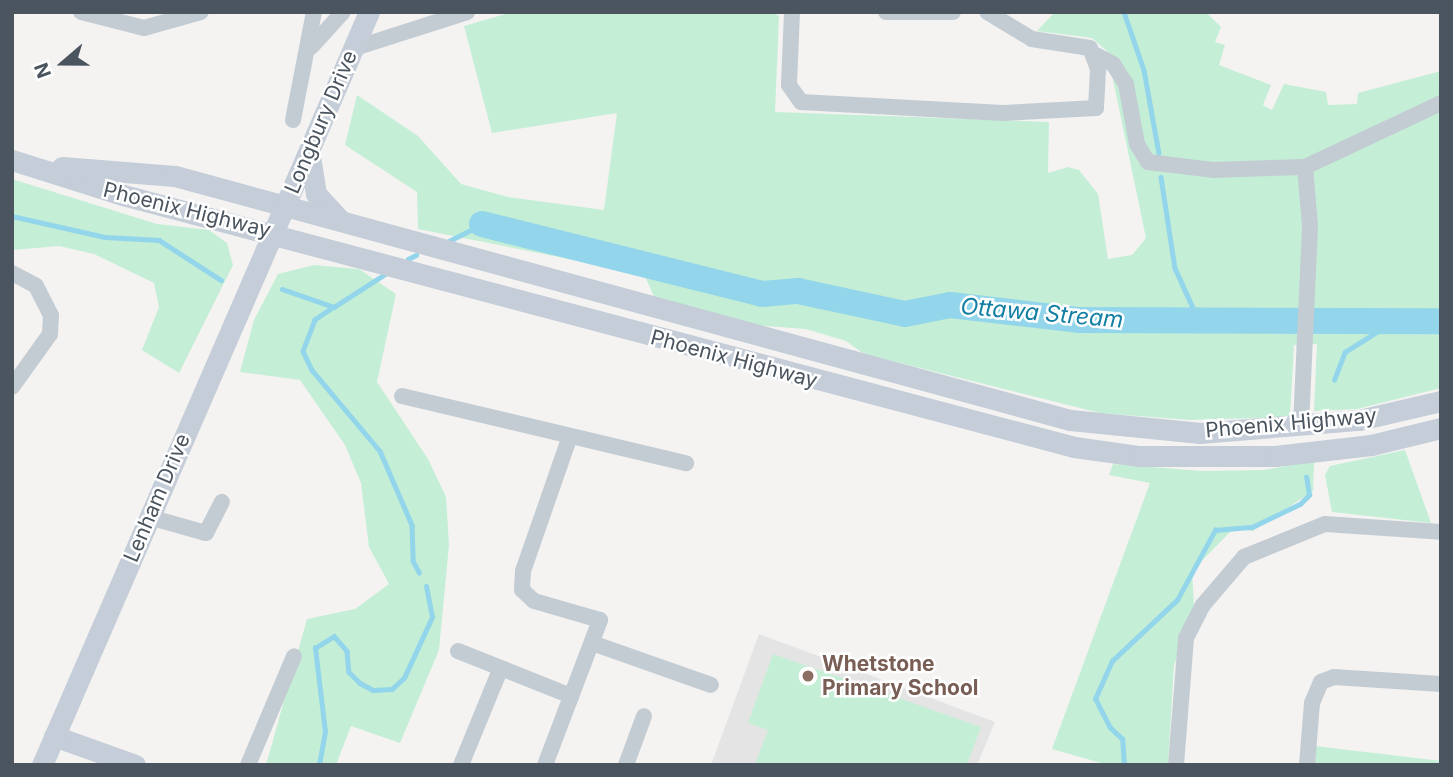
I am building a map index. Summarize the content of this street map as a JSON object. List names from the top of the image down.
{
  "streets": {
    "main road": ["Longbury Drive", "Phoenix Highway", "Lenham Drive"]
  },
  "crossings": [
    ["Longbury Drive", "Phoenix Highway"],
    ["Longbury Drive", "Lenham Drive"],
    ["Phoenix Highway", "Lenham Drive"]
  ],
  "water": ["Ottawa Stream"],
  "places": ["Whetstone Primary School"],
  "north": "left"
}
